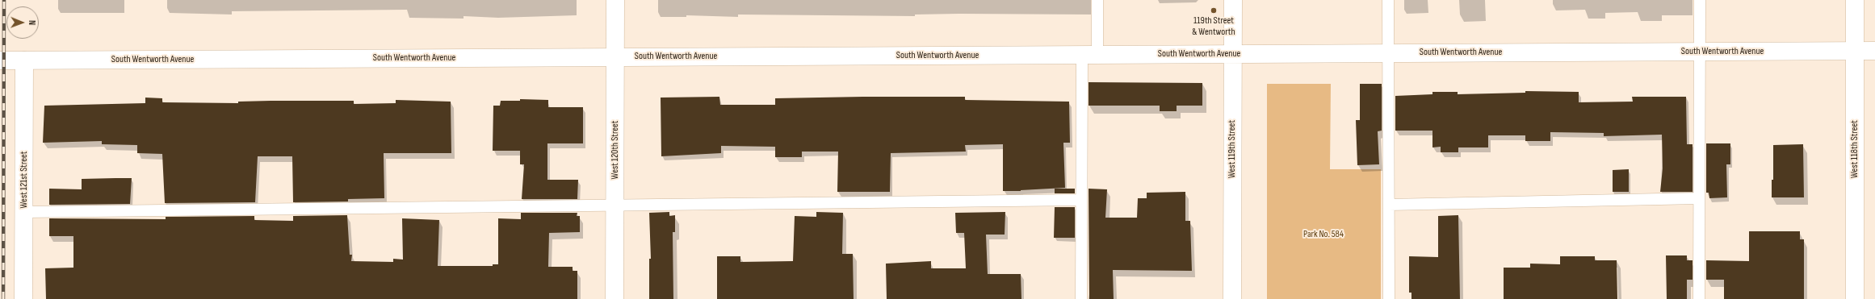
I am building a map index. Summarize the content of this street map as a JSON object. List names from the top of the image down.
{
  "streets": {
    "street": [
      "South Wentworth Avenue",
      "West 119th Street",
      "West 118th Street",
      "West 120th Street",
      "West 121st Street"
    ]
  },
  "crossings": [
    ["South Wentworth Avenue", "West 119th Street"],
    ["South Wentworth Avenue", "West 118th Street"],
    ["South Wentworth Avenue", "West 120th Street"],
    ["South Wentworth Avenue", "West 121st Street"]
  ],
  "parks": ["Park No. 584"],
  "places": ["119th Street & Wentworth"],
  "north": "right"
}
